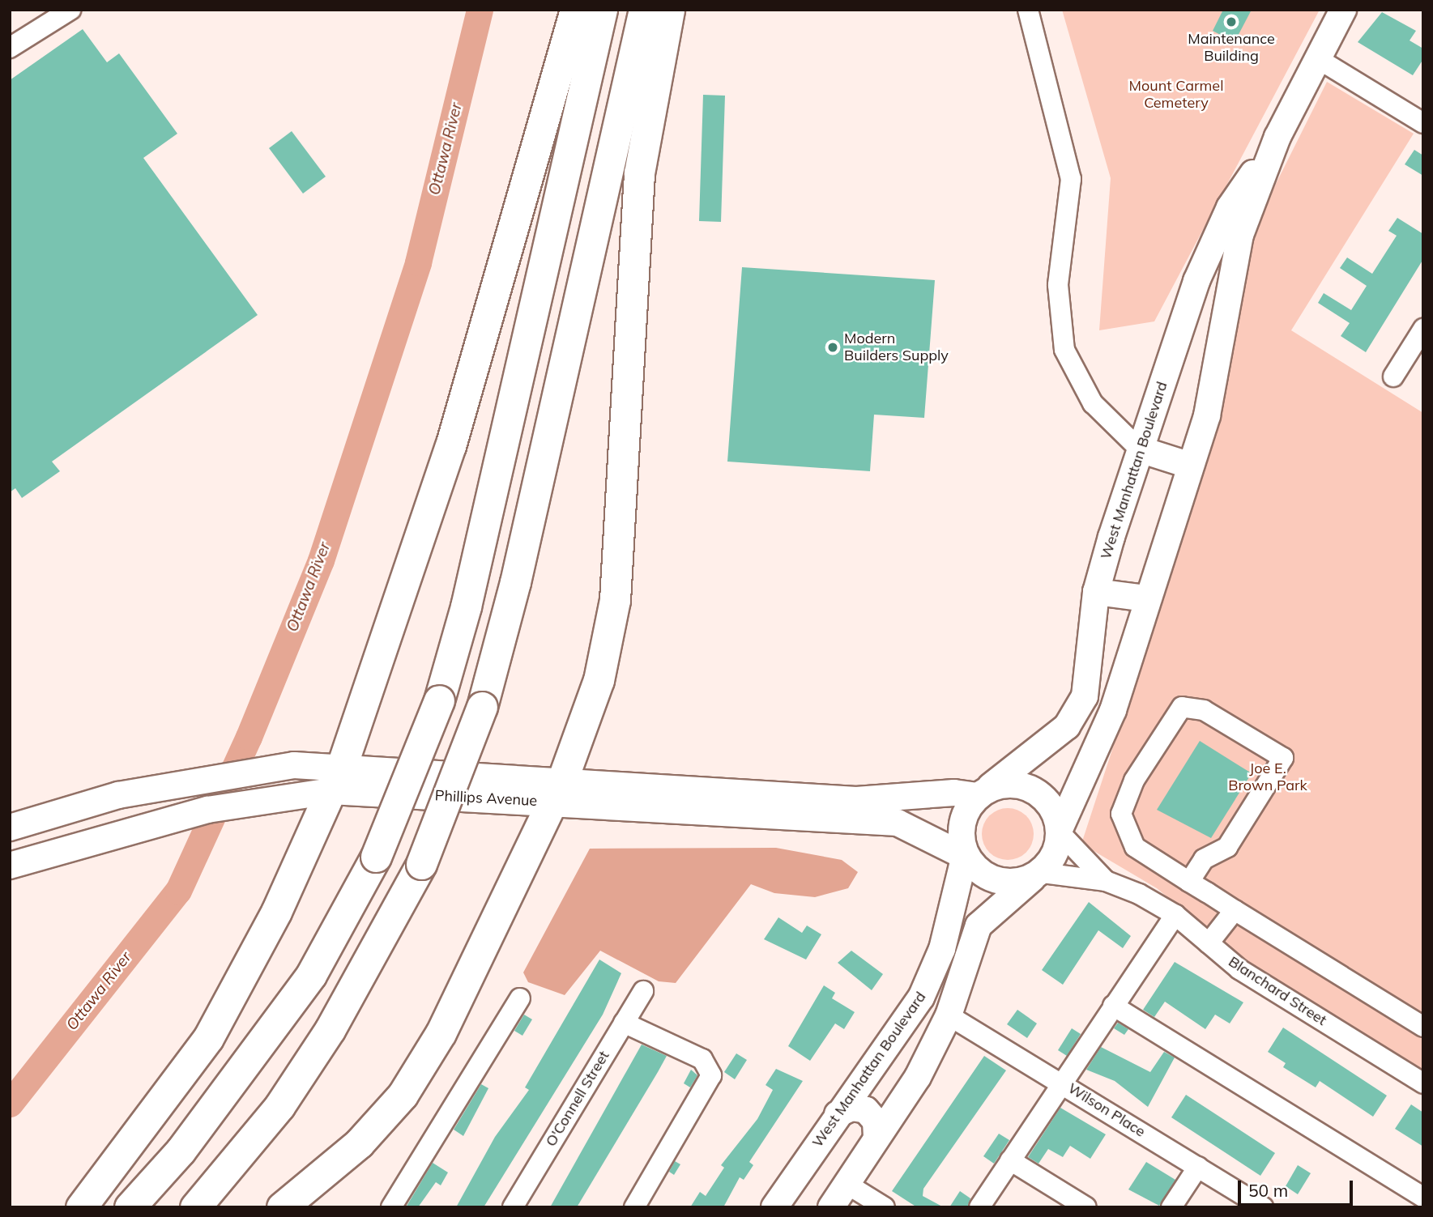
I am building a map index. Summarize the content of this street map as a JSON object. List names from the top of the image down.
{
  "streets": {
    "main road": ["West Manhattan Boulevard", "Phillips Avenue"],
    "street": ["Blanchard Street", "O'Connell Street", "Wilson Place"]
  },
  "crossings": [
    ["West Manhattan Boulevard", "Phillips Avenue"]
  ],
  "water": ["Ottawa River"],
  "parks": ["Mount Carmel Cemetery", "Joe E. Brown Park"],
  "places": ["Maintenance Building", "Modern Builders Supply"],
  "scale_bar": "50 m"
}
